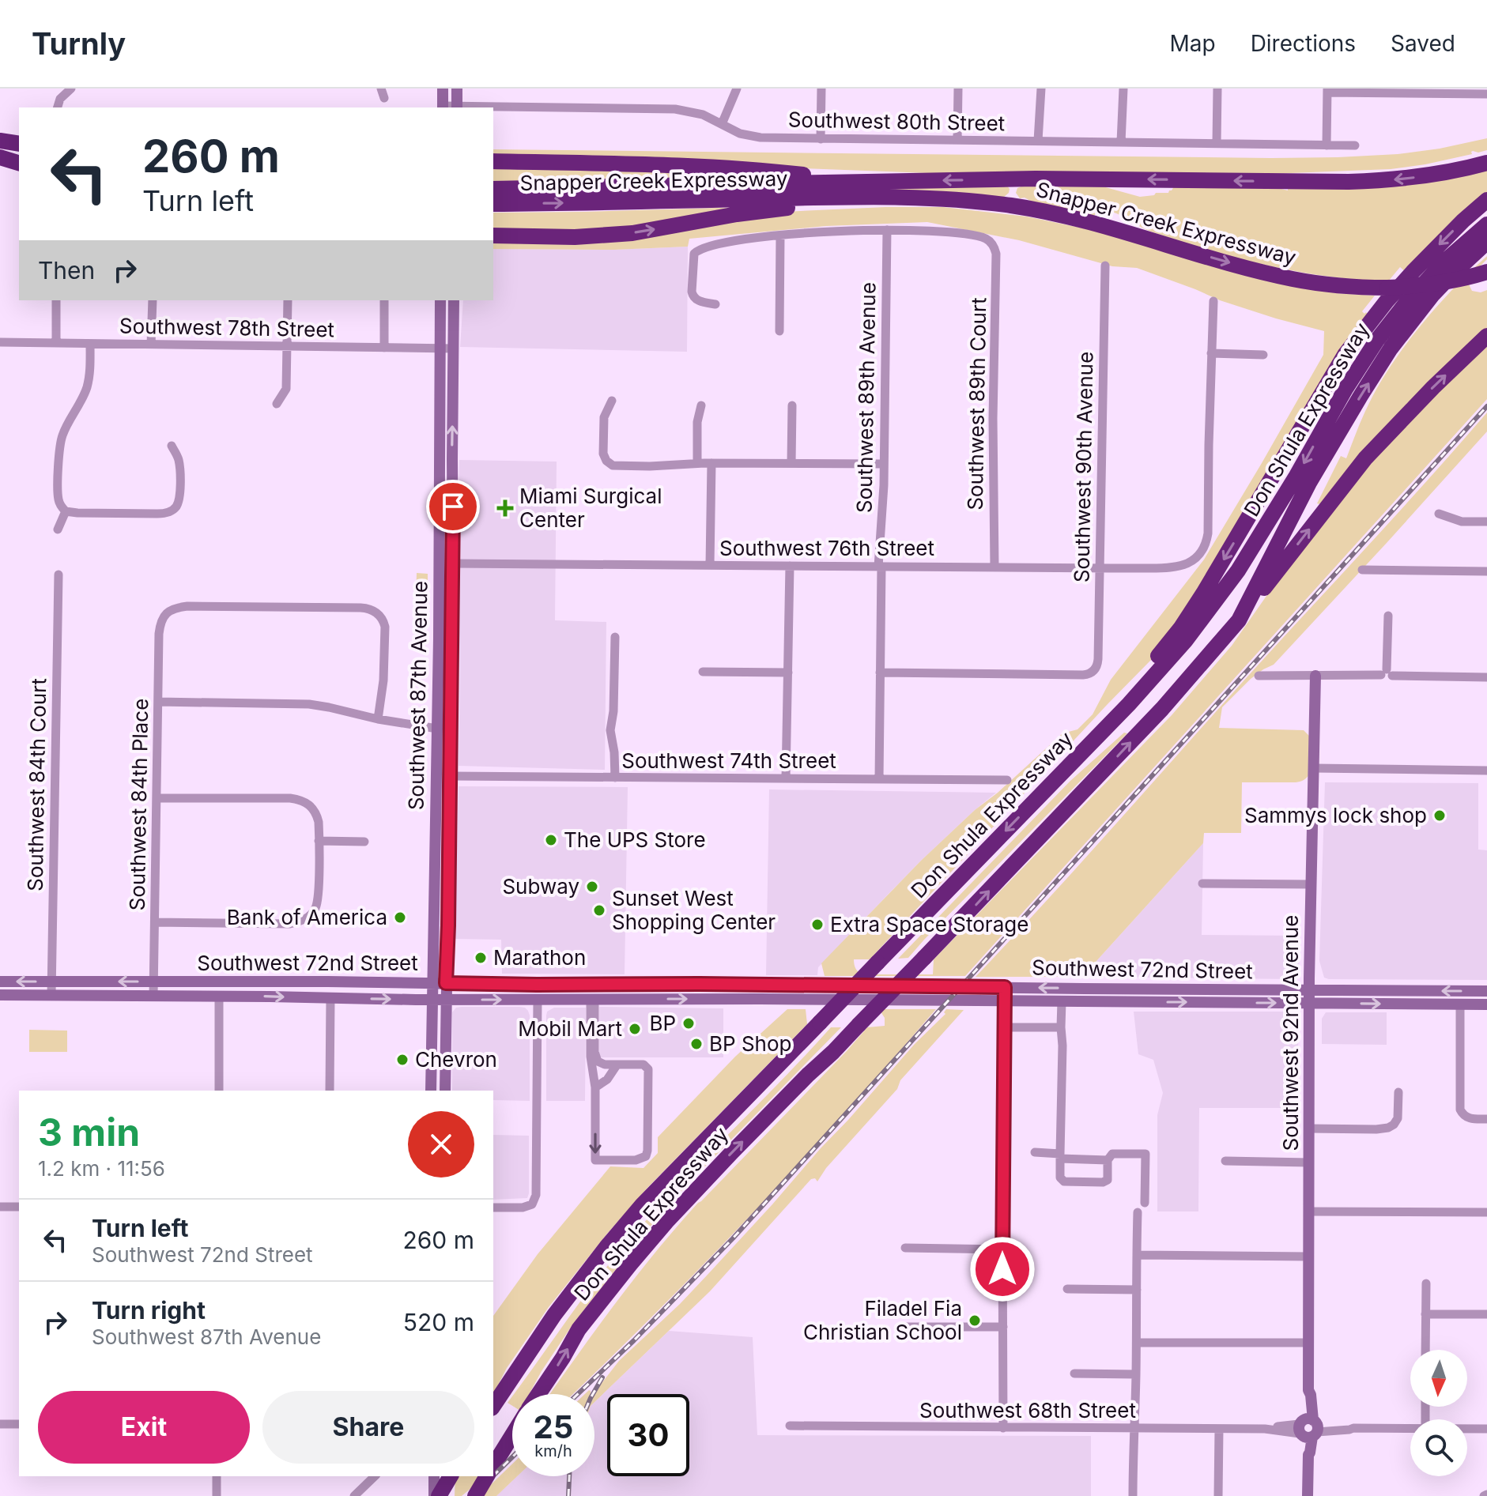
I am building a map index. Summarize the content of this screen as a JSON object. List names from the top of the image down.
{
  "streets": {
    "highway": ["Snapper Creek Expressway", "Don Shula Expressway"],
    "main road": ["Southwest 87th Avenue", "Southwest 72nd Street", "Southwest 92nd Avenue"],
    "street": [
      "Southwest 80th Street",
      "Southwest 78th Street",
      "Southwest 89th Avenue",
      "Southwest 89th Court",
      "Southwest 90th Avenue",
      "Southwest 76th Street",
      "Southwest 74th Street",
      "Southwest 84th Court",
      "Southwest 84th Place",
      "Southwest 68th Street"
    ]
  },
  "crossings": [
    ["Southwest 78th Street", "Southwest 87th Avenue"],
    ["Southwest 89th Avenue", "Southwest 89th Court"],
    ["Southwest 89th Avenue", "Southwest 90th Avenue"],
    ["Southwest 89th Avenue", "Southwest 76th Street"],
    ["Southwest 89th Avenue", "Southwest 74th Street"],
    ["Southwest 89th Court", "Southwest 76th Street"],
    ["Southwest 90th Avenue", "Southwest 76th Street"],
    ["Southwest 76th Street", "Southwest 87th Avenue"],
    ["Southwest 87th Avenue", "Southwest 74th Street"],
    ["Southwest 87th Avenue", "Southwest 72nd Street"],
    ["Southwest 84th Court", "Southwest 72nd Street"],
    ["Southwest 84th Place", "Southwest 72nd Street"],
    ["Southwest 72nd Street", "Southwest 92nd Avenue"],
    ["Southwest 92nd Avenue", "Southwest 68th Street"]
  ],
  "places": {
    "health": ["Miami Surgical Center"],
    "other": [
      "Sammys lock shop",
      "The UPS Store",
      "Subway",
      "Sunset West Shopping Center",
      "Bank of America",
      "Extra Space Storage",
      "Marathon",
      "BP",
      "Mobil Mart",
      "BP Shop",
      "Chevron",
      "Filadel Fia Christian School"
    ]
  },
  "north": "bottom",
  "page": {
    "header": "Turnly",
    "nav": ["Map", "Directions", "Saved"],
    "turn": ["260 m", "Turn left"],
    "then": "Then",
    "heading": ["3 min", "1.2 km · 11:56"],
    "list": [
      {
        "name": "Turn left",
        "note": "Southwest 72nd Street",
        "value": "260 m"
      },
      {
        "name": "Turn right",
        "note": "Southwest 87th Avenue",
        "value": "520 m"
      }
    ],
    "buttons": ["Exit", "Share"],
    "speed": "25 km/h",
    "limit": "30"
  }
}
